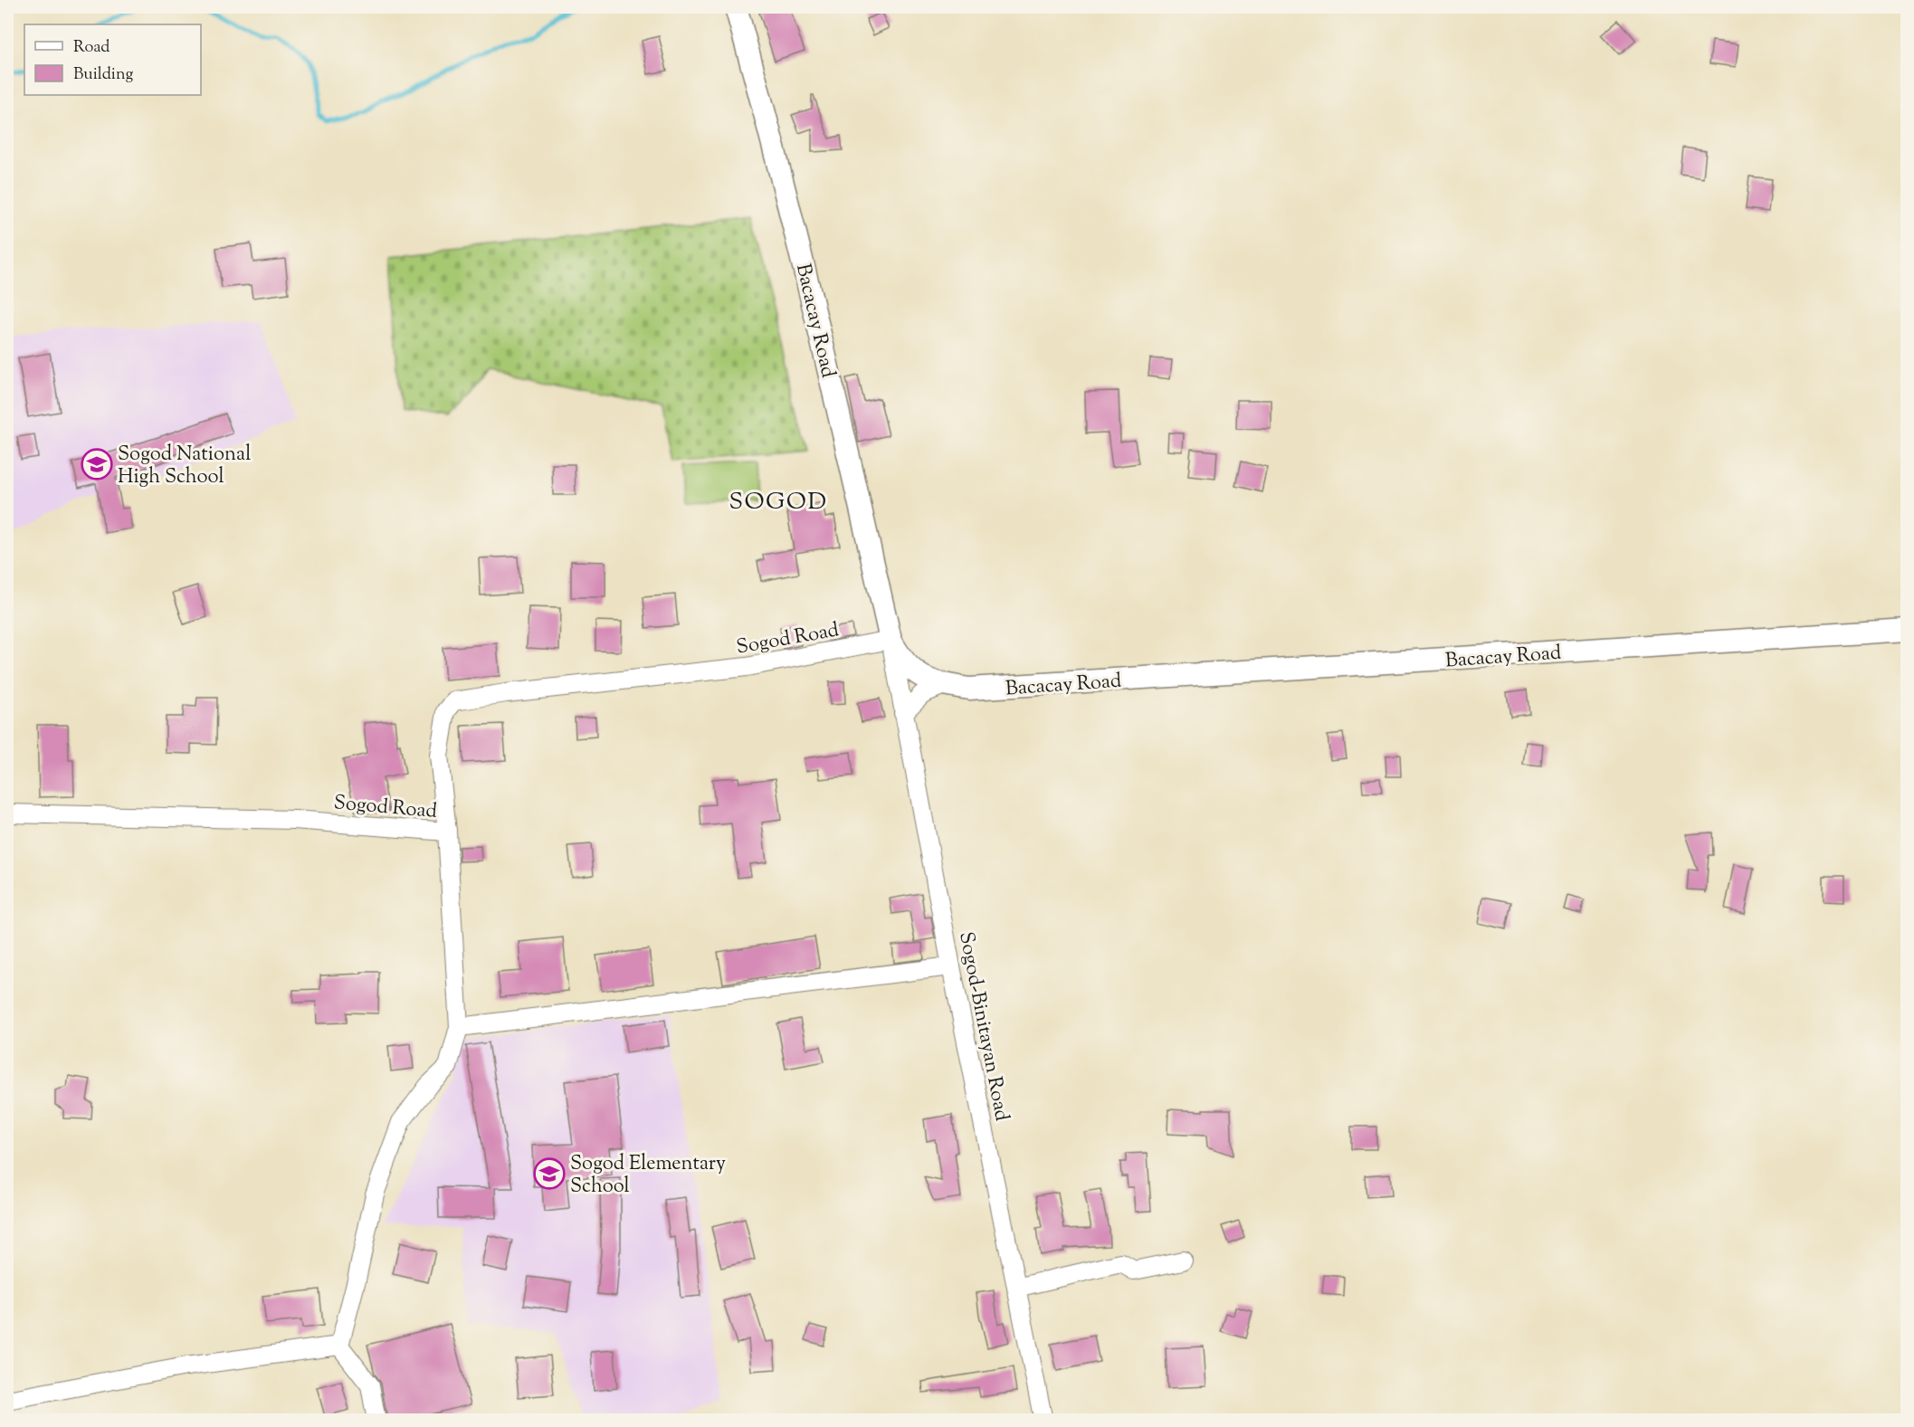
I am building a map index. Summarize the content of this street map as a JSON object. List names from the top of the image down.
{
  "streets": {
    "main road": ["Bacacay Road"],
    "street": ["Sogod Road", "Sogod-Binitayan Road"]
  },
  "crossings": [
    ["Bacacay Road", "Sogod Road"],
    ["Bacacay Road", "Sogod-Binitayan Road"],
    ["Sogod Road", "Sogod-Binitayan Road"]
  ],
  "districts": ["SOGOD"],
  "places": {
    "school or university": ["Sogod National High School", "Sogod Elementary School"]
  },
  "legend": ["Road", "Building"]
}
